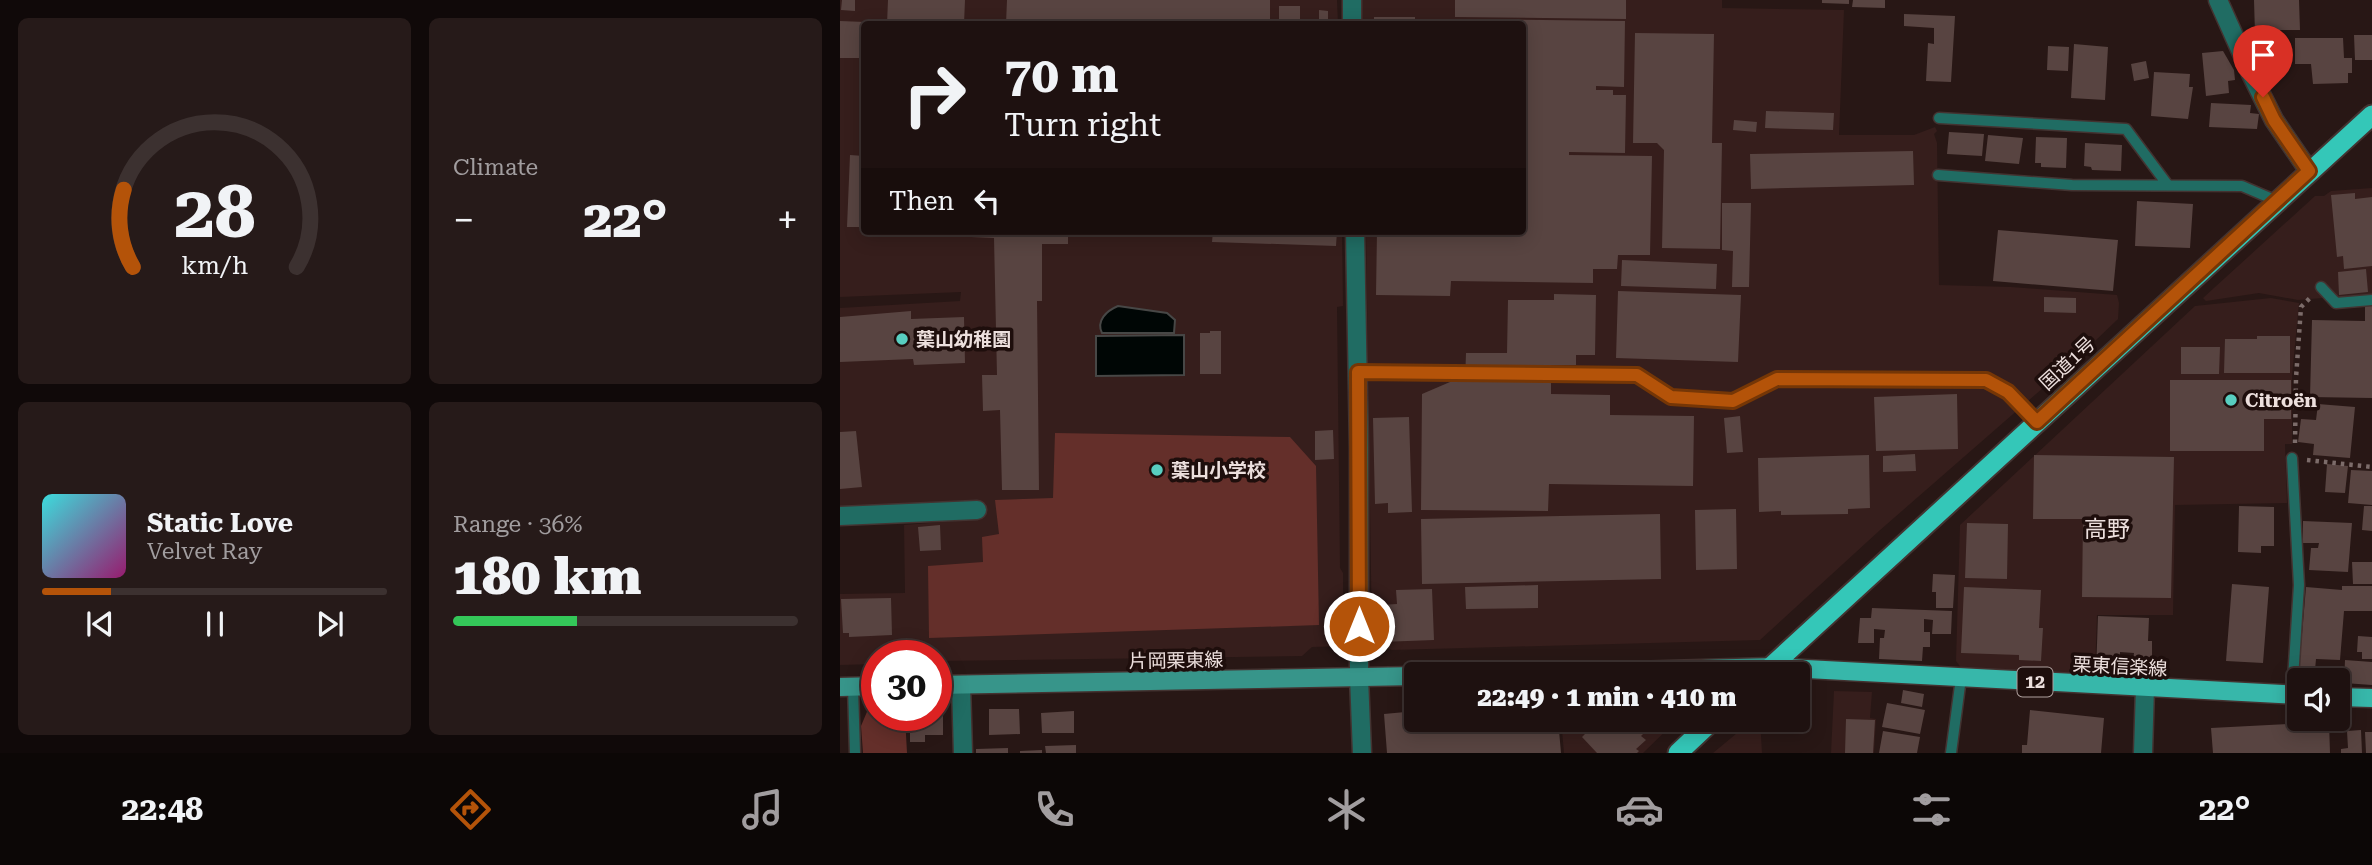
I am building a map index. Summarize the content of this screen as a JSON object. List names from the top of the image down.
{
  "streets": {
    "highway": ["国道1号"],
    "main road": ["片岡栗東線", "栗東信楽線", "12"]
  },
  "districts": ["高野"],
  "places": ["葉山幼稚園", "Citroën", "葉山小学校"],
  "page": {
    "tile": [
      "Climate",
      ["Range · 36%", "180 km"]
    ],
    "turn": ["70 m", "Turn right"],
    "then": "Then",
    "heat": ["−", "22°", "+"],
    "song": ["Static Love", "Velvet Ray"],
    "limit": "30",
    "trip": "22:49 · 1 min · 410 m",
    "tabs": ["22:48", "22°"],
    "gauge": ["28", "km/h"]
  }
}
